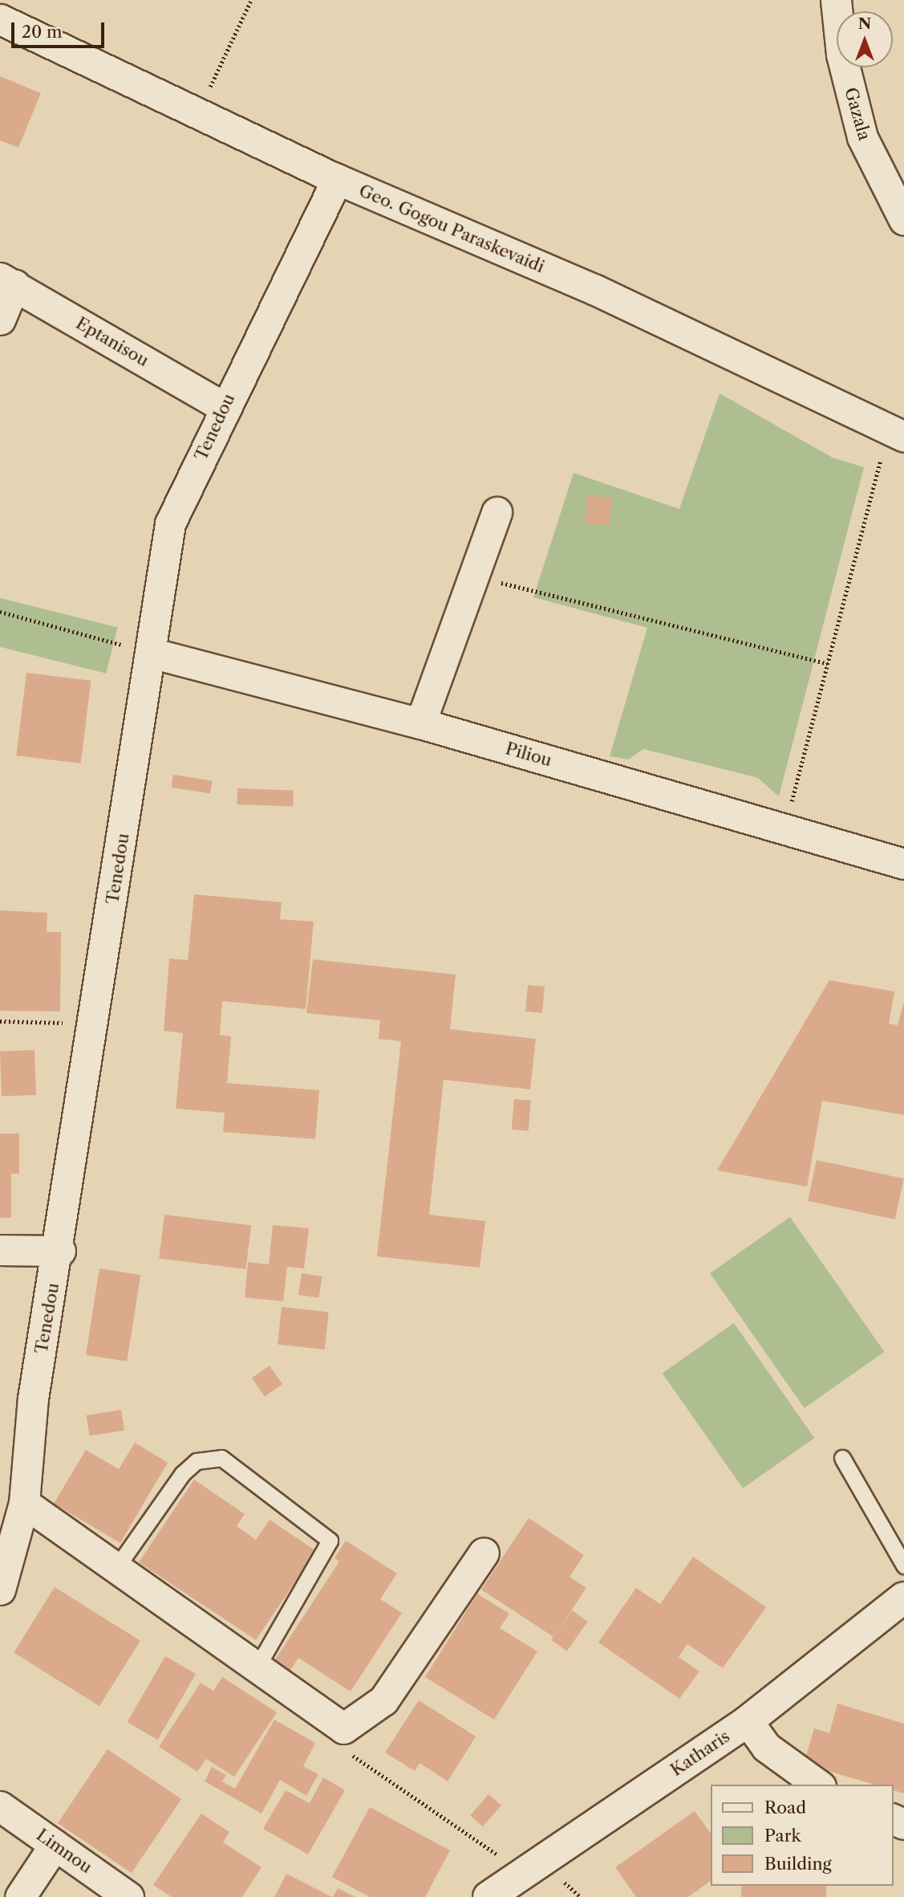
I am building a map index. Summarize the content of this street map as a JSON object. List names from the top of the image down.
{
  "streets": {
    "street": [
      "Gazala",
      "Geo. Gogou Paraskevaidi",
      "Eptanisou",
      "Tenedou",
      "Piliou",
      "Katharis",
      "Limnou"
    ]
  },
  "crossings": [
    ["Geo. Gogou Paraskevaidi", "Tenedou"],
    ["Eptanisou", "Tenedou"],
    ["Tenedou", "Piliou"]
  ],
  "legend": ["Road", "Park", "Building"],
  "scale_bar": "20 m",
  "north": "top"
}
